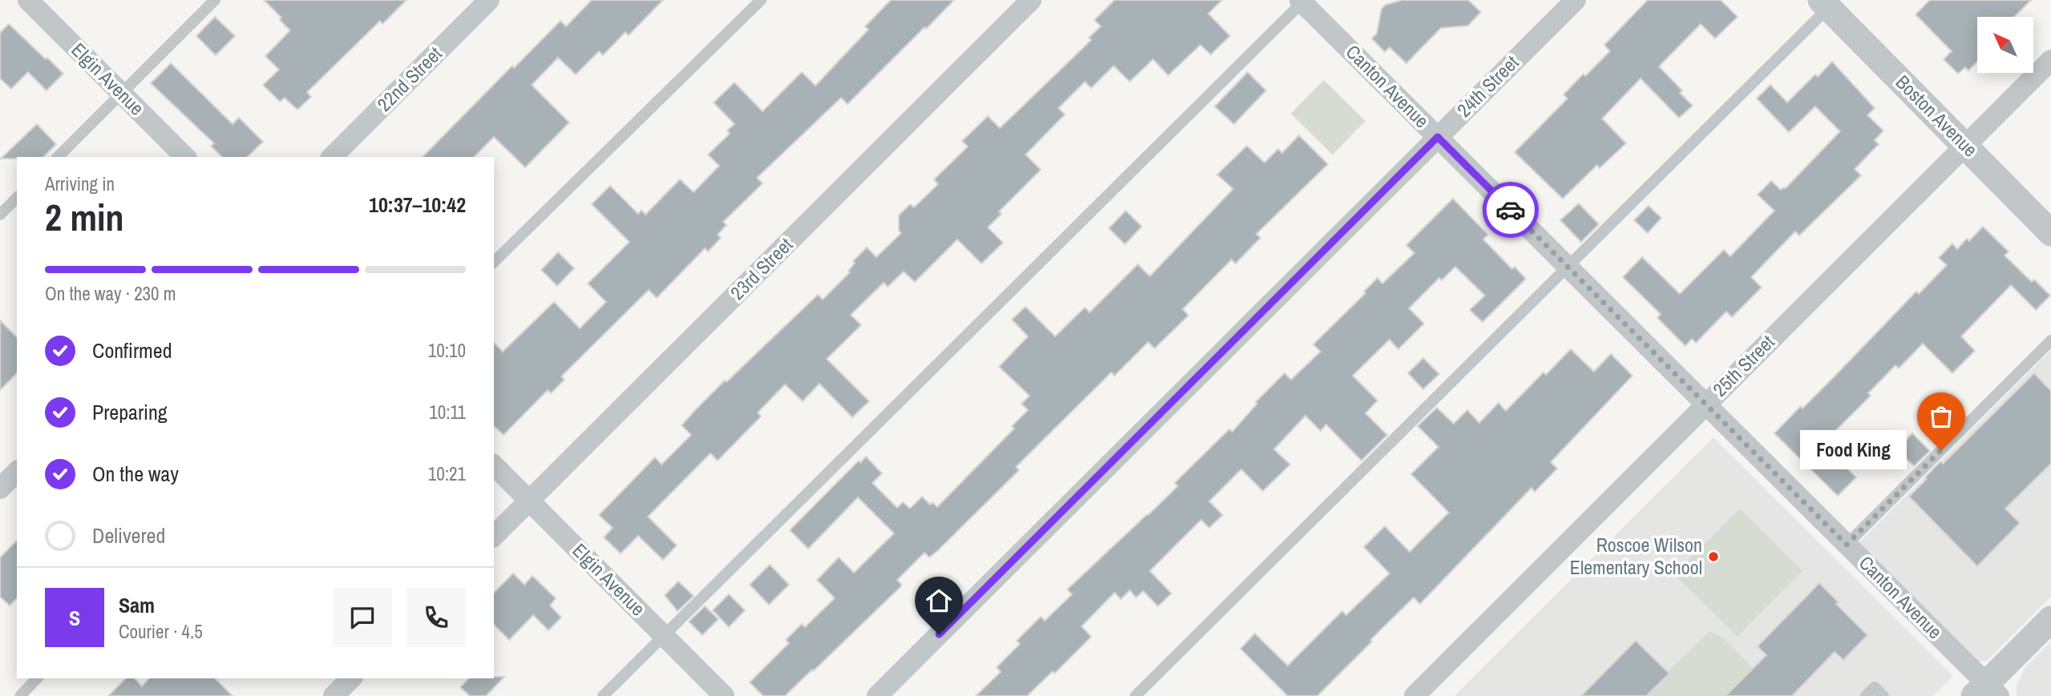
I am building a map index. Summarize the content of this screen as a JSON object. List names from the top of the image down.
{
  "streets": {
    "street": [
      "Elgin Avenue",
      "22nd Street",
      "Canton Avenue",
      "24th Street",
      "Boston Avenue",
      "23rd Street",
      "25th Street"
    ]
  },
  "crossings": [
    ["Elgin Avenue", "23rd Street"],
    ["Canton Avenue", "24th Street"],
    ["Canton Avenue", "25th Street"],
    ["Boston Avenue", "25th Street"]
  ],
  "places": ["Food King", "Roscoe Wilson Elementary School"],
  "north": "top left",
  "page": {
    "heading": ["2 min", "Arriving in", "10:37–10:42"],
    "panel": ["Sam", "Courier · 4.5"],
    "bar": "On the way · 230 m",
    "list": [
      ["Confirmed", "10:10"],
      ["Preparing", "10:11"],
      ["On the way", "10:21"],
      "Delivered"
    ],
    "bubble": "Food King",
    "round": "S"
  }
}
